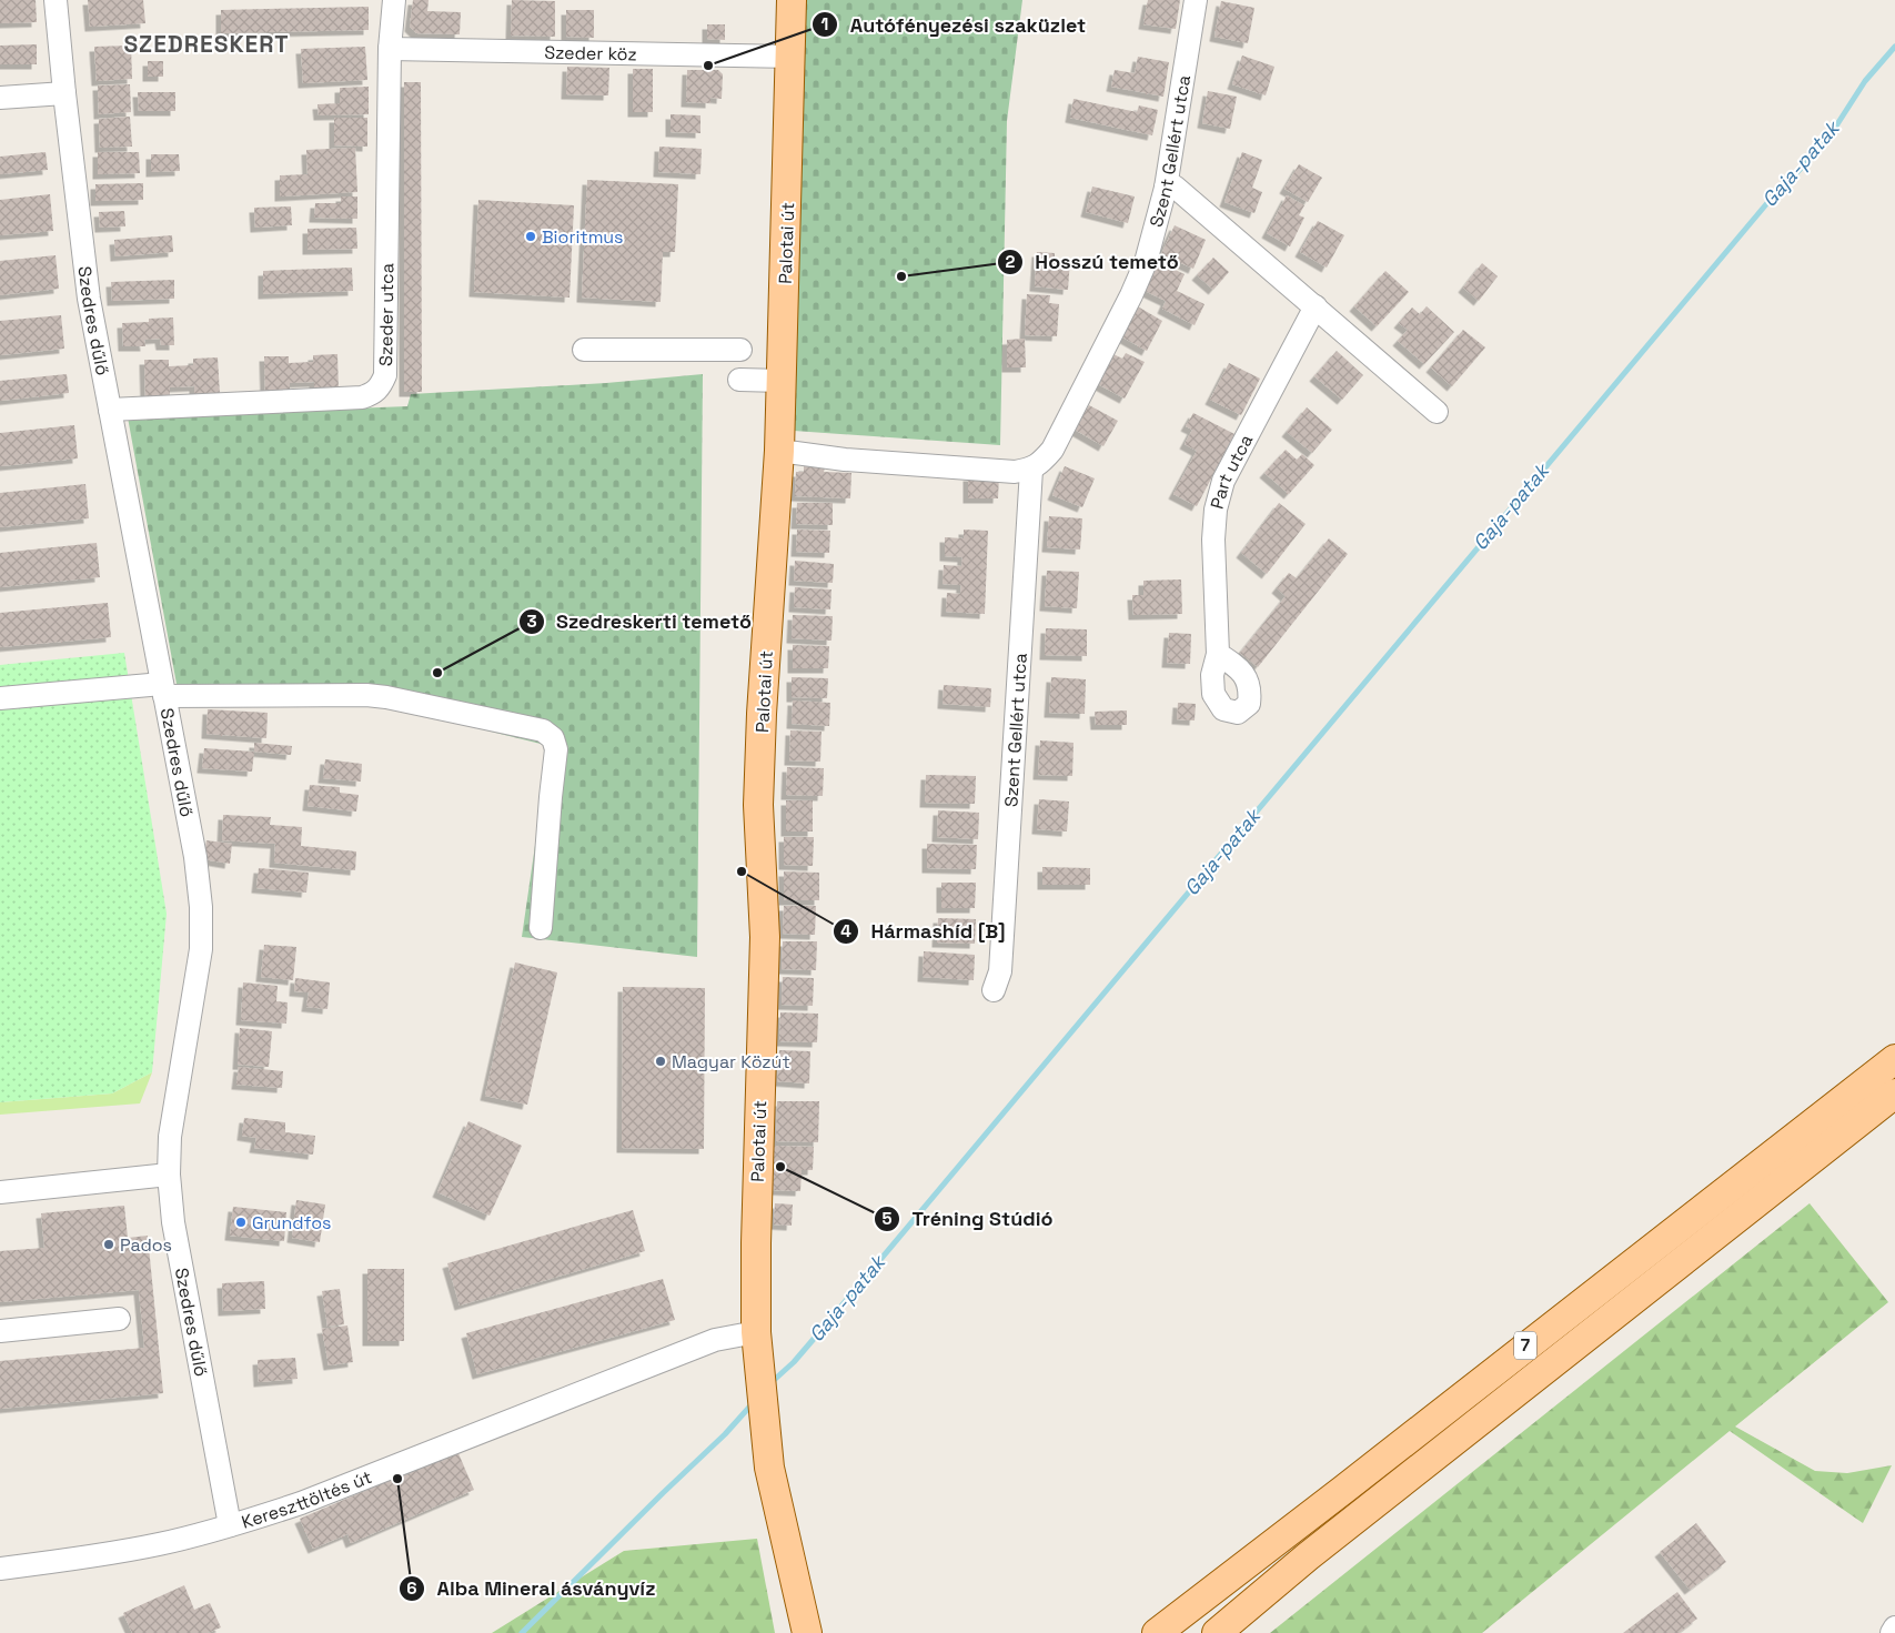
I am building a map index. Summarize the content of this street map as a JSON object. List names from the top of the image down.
{
  "streets": {
    "main road": ["Palotai út", "7"],
    "street": [
      "Szeder köz",
      "Szent Gellért utca",
      "Szeder utca",
      "Szedres dűlő",
      "Part utca",
      "Kereszttöltés út"
    ]
  },
  "crossings": [
    ["Szeder köz", "Palotai út"],
    ["Szeder köz", "Szeder utca"],
    ["Palotai út", "Kereszttöltés út"],
    ["Szeder utca", "Szedres dűlő"],
    ["Szedres dűlő", "Kereszttöltés út"]
  ],
  "districts": ["SZEDRESKERT"],
  "water": ["Gaja-patak"],
  "places": [
    "Autófényezési szaküzlet",
    "Bioritmus",
    "Hosszú temető",
    "Szedreskerti temető",
    "Hármashíd [B]",
    "Magyar Közút",
    "Tréning Stúdió",
    "Grundfos",
    "Pados",
    "Alba Mineral ásványvíz"
  ]
}
